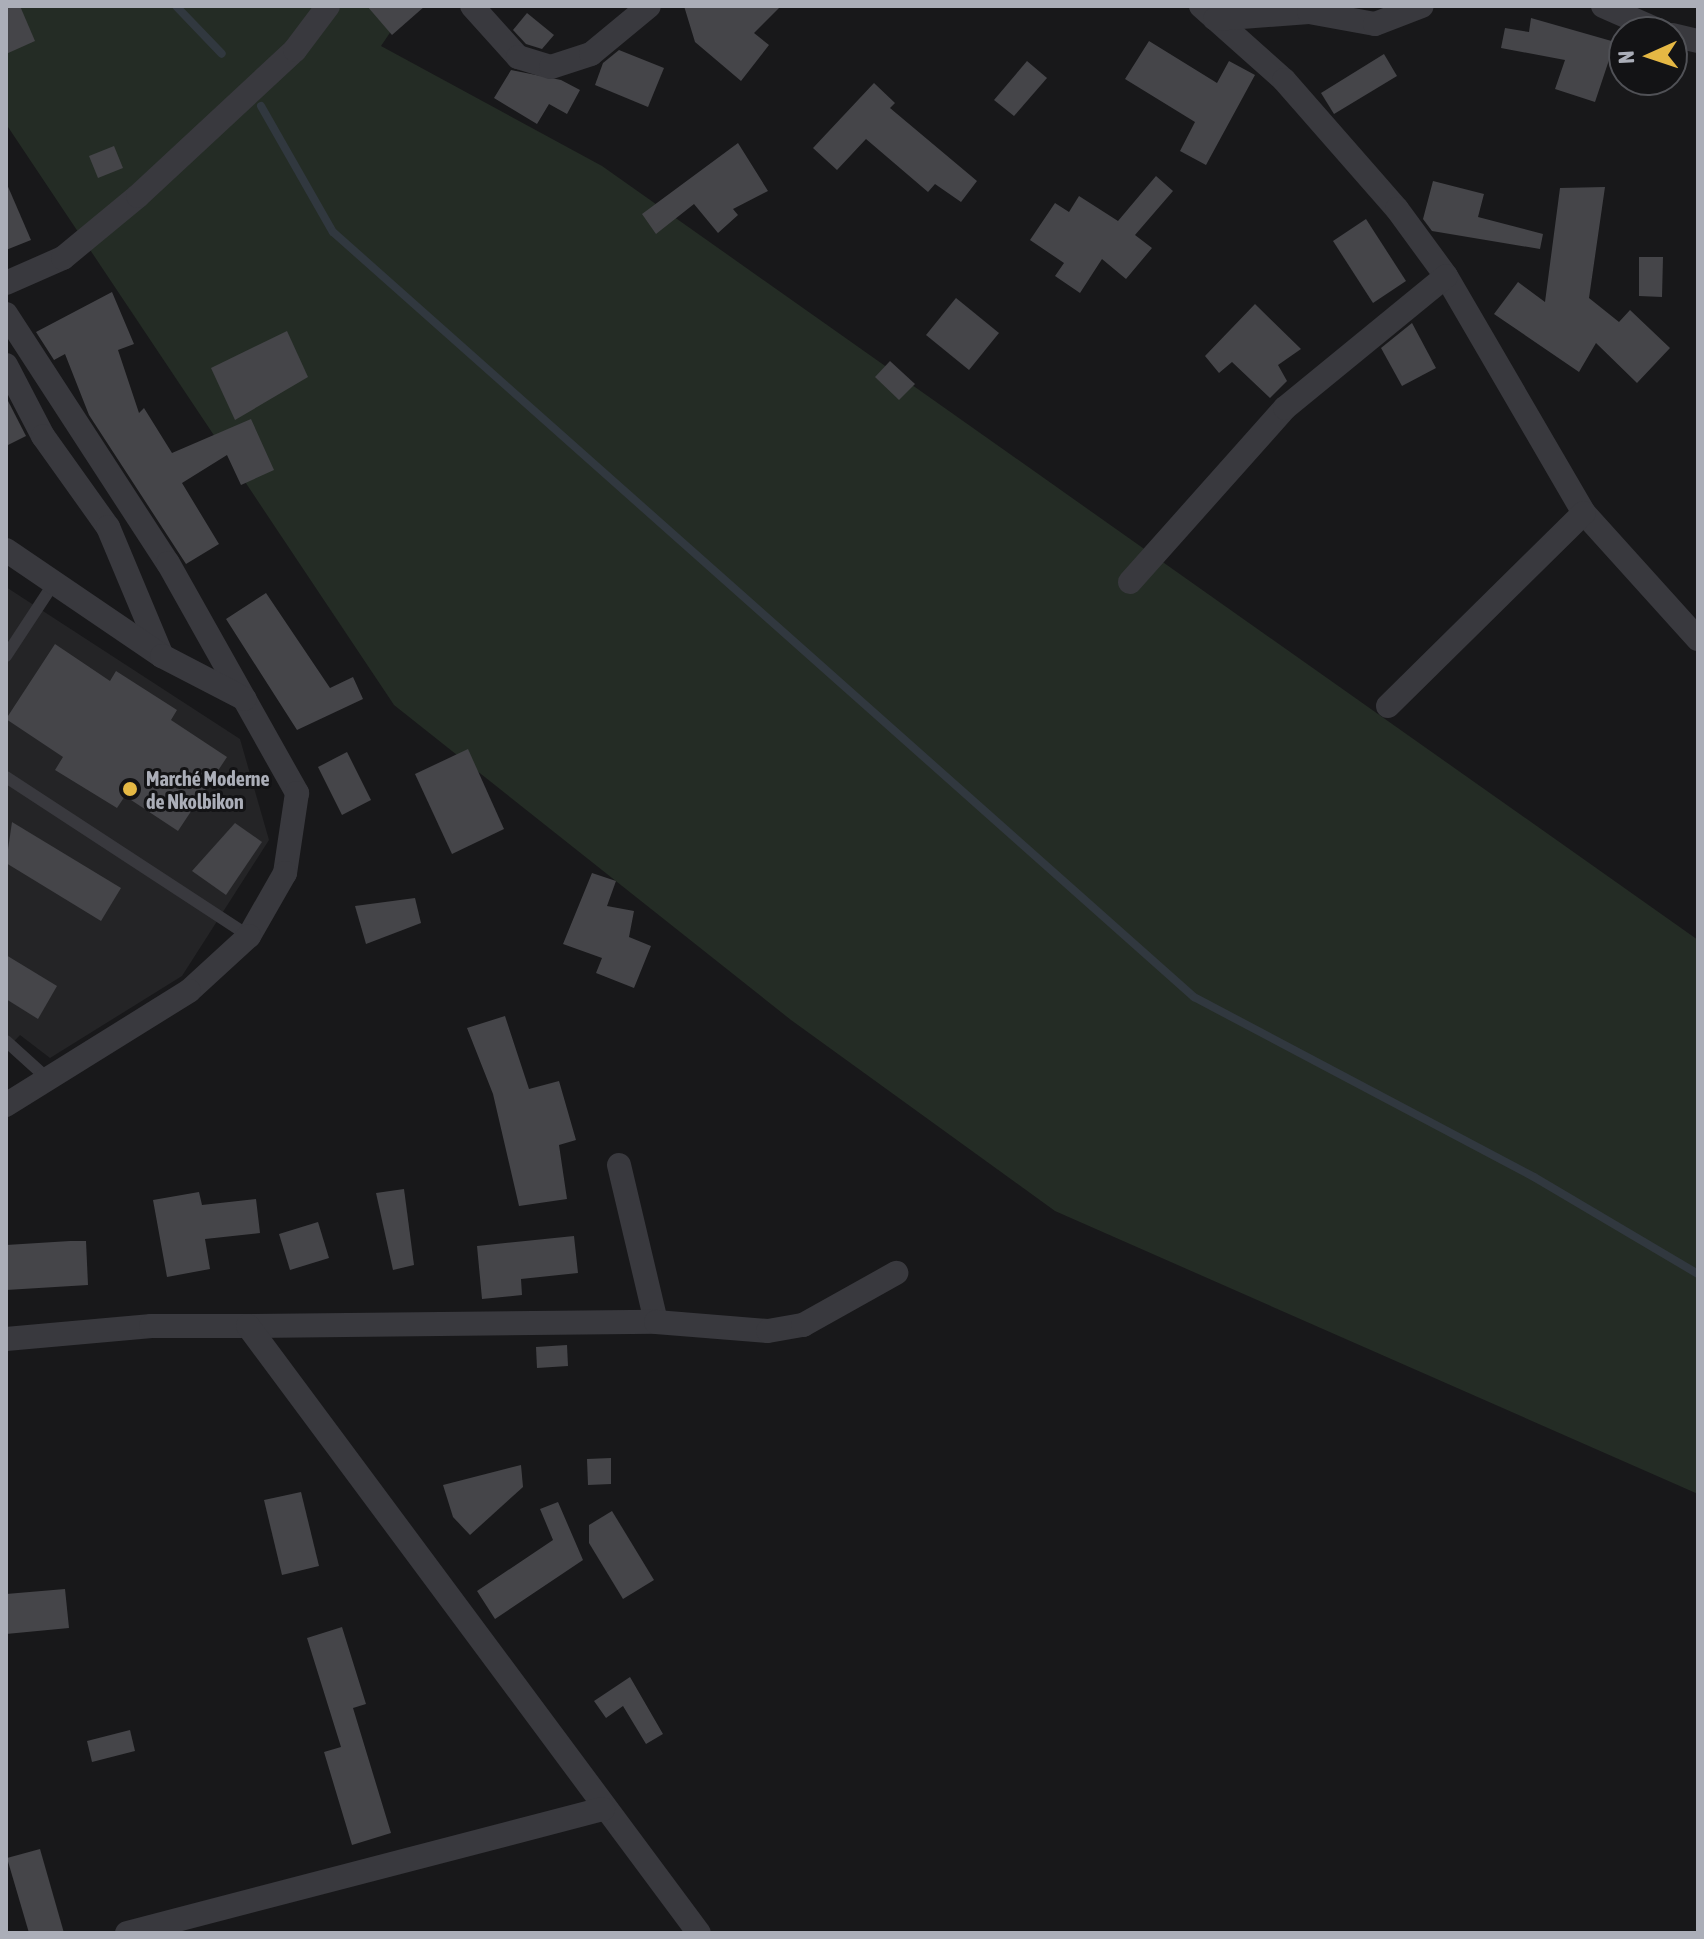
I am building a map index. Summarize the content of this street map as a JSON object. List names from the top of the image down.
{
  "places": ["Marché Moderne de Nkolbikon"],
  "north": "left"
}
